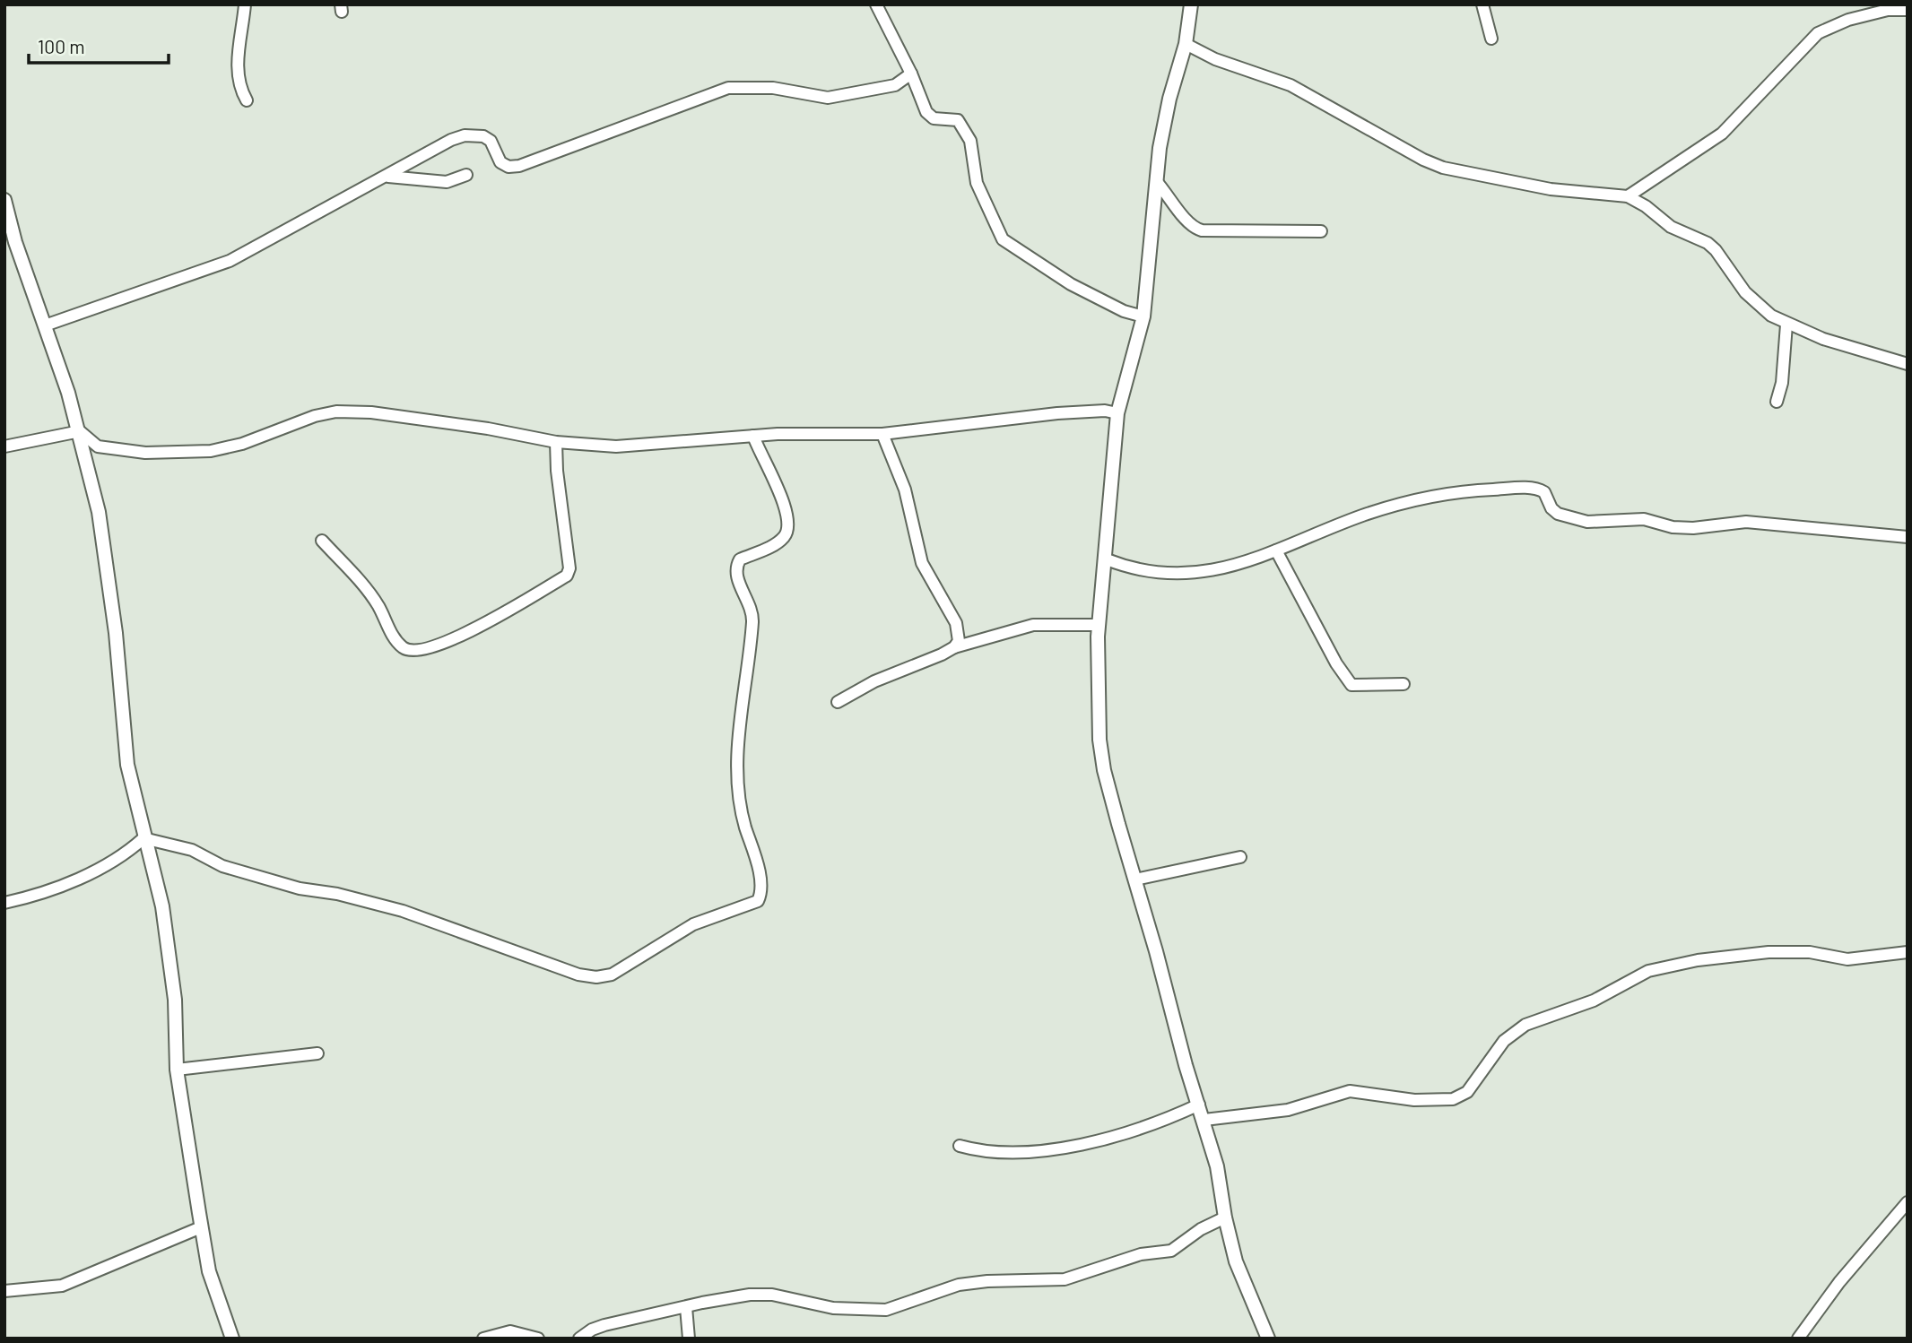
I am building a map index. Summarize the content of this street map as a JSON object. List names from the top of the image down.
{
  "scale_bar": "100 m"
}
